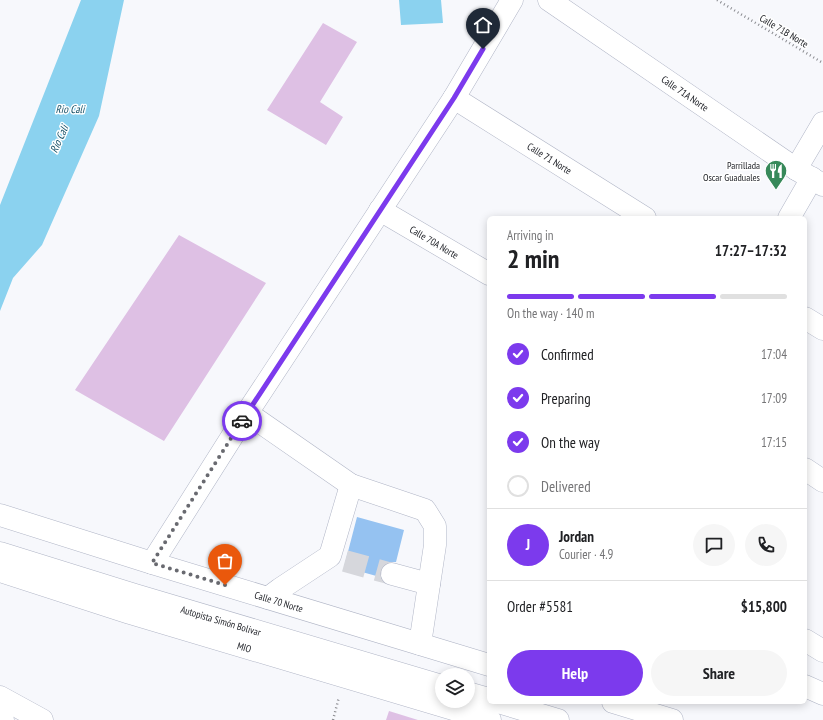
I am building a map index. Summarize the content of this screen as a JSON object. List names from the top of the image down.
{
  "streets": {
    "street": [
      "Calle 71A Norte",
      "Calle 71 Norte",
      "Calle 70A Norte",
      "Calle 70 Norte",
      "Autopista Simón Bolívar",
      "MIO"
    ],
    "path": ["Calle 71B Norte"]
  },
  "water": ["Rio Cali", "Río Cali"],
  "places": {
    "restaurant": ["Parrillada Oscar Guaduales"]
  },
  "page": {
    "heading": ["2 min", "Arriving in", "17:27–17:32"],
    "panel": [
      "Jordan",
      "Courier · 4.9",
      "Order #5581",
      "$15,800"
    ],
    "bar": "On the way · 140 m",
    "list": [
      ["Confirmed", "17:04"],
      ["Preparing", "17:09"],
      ["On the way", "17:15"],
      "Delivered"
    ],
    "round": "J",
    "buttons": ["Help", "Share"]
  }
}
